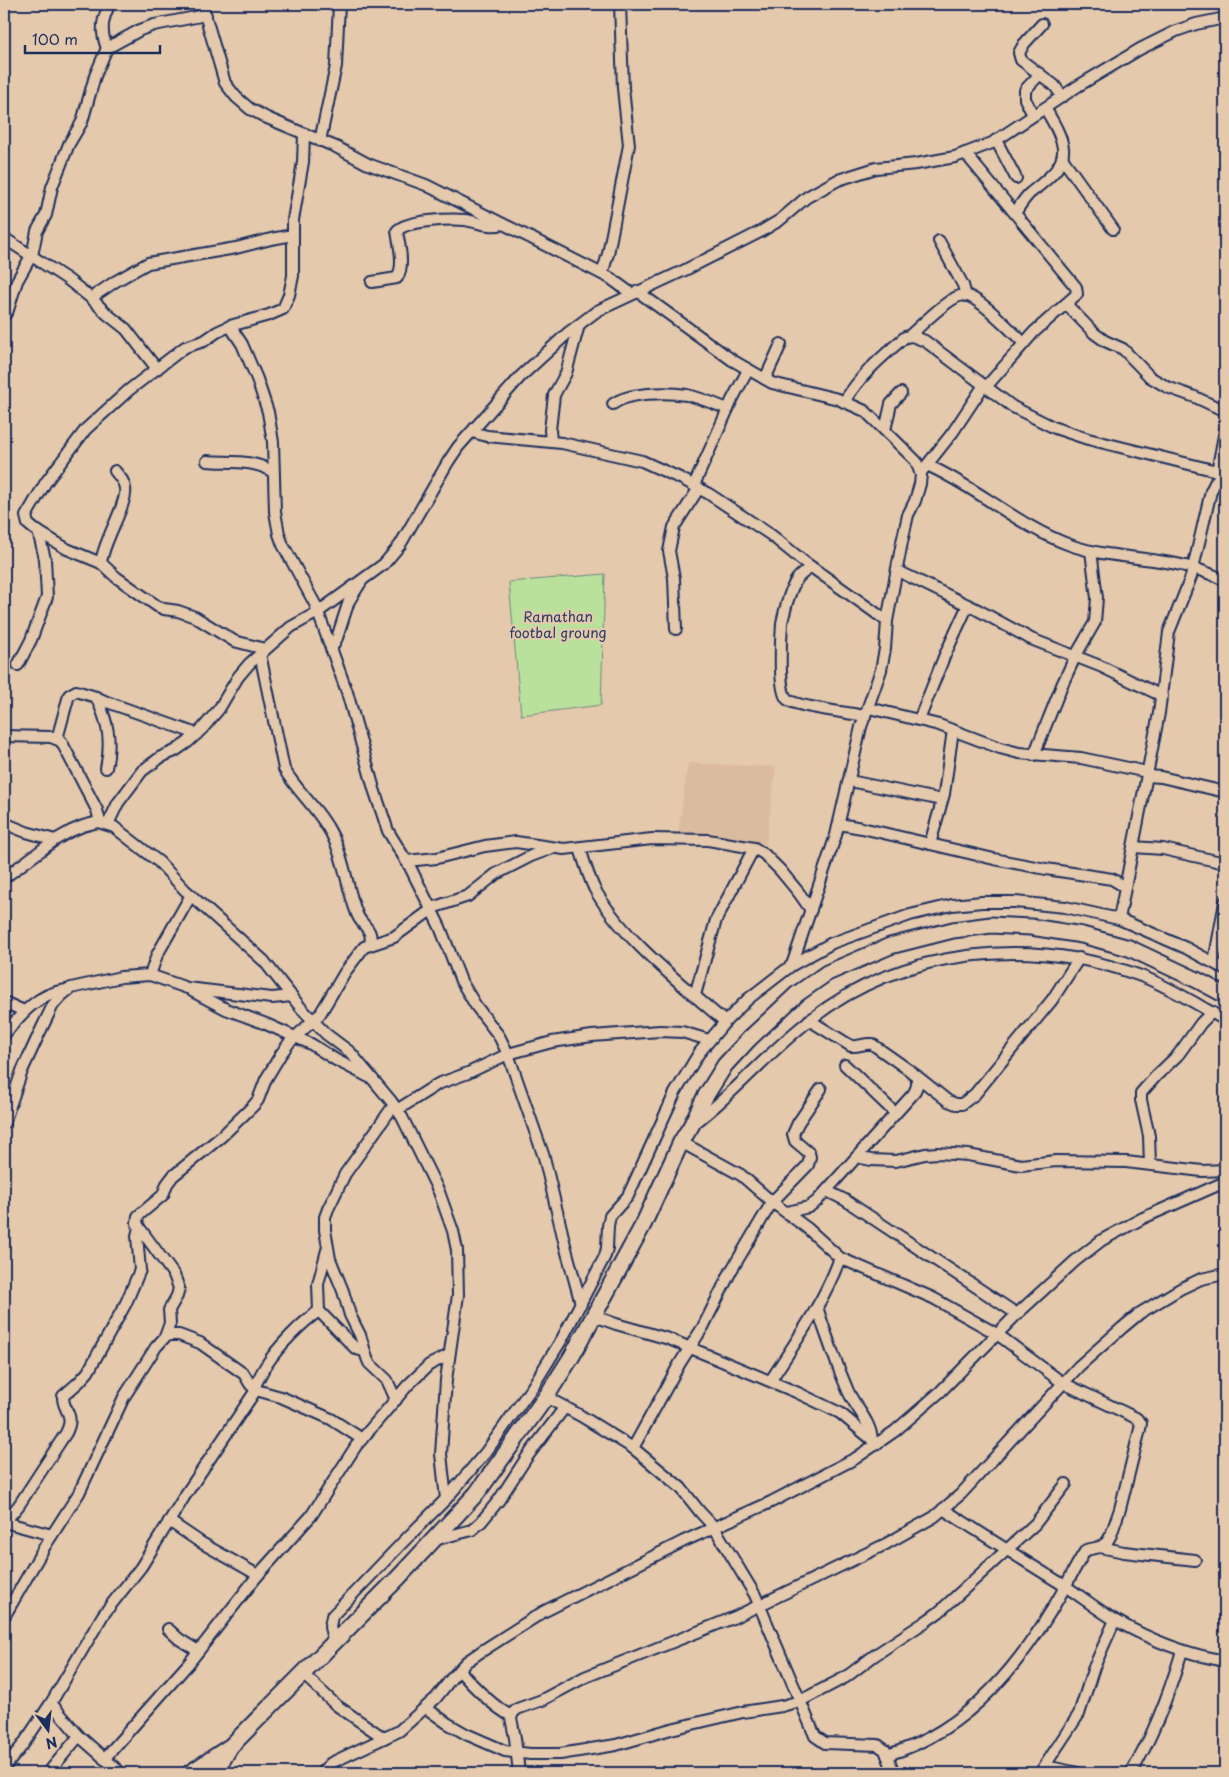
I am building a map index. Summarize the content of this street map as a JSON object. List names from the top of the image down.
{
  "parks": ["Ramathan footbal groung"],
  "scale_bar": "100 m",
  "north": "bottom"
}
